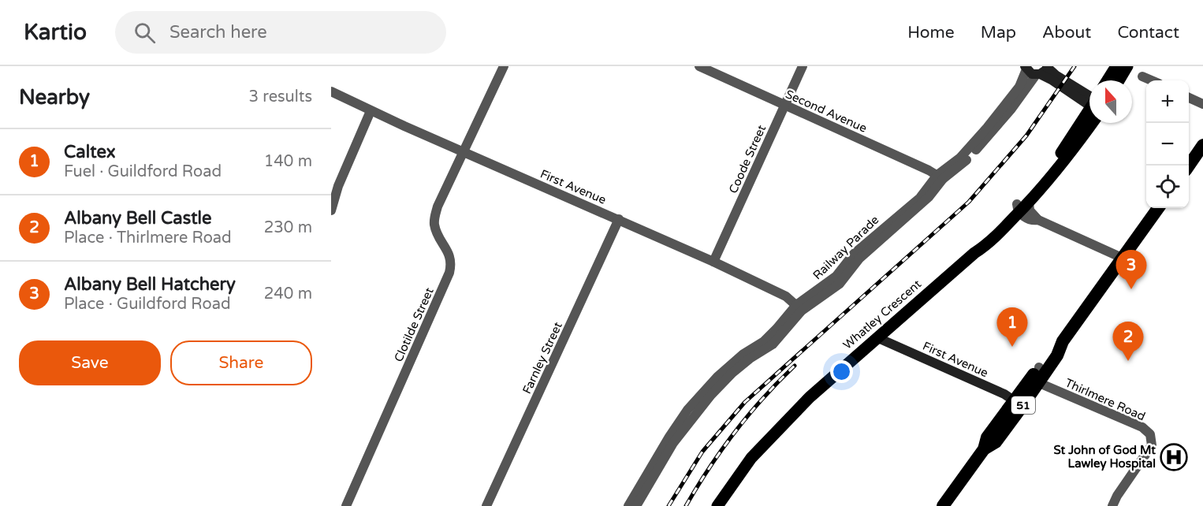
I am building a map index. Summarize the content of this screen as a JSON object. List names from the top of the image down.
{
  "streets": {
    "highway": ["51"],
    "main road": ["First Avenue", "Whatley Crescent"],
    "street": [
      "Second Avenue",
      "Coode Street",
      "Railway Parade",
      "Clotilde Street",
      "Farnley Street",
      "Thirlmere Road"
    ]
  },
  "crossings": [
    ["Second Avenue", "Coode Street"],
    ["Second Avenue", "Railway Parade"],
    ["Coode Street", "First Avenue"],
    ["First Avenue", "Railway Parade"],
    ["First Avenue", "Whatley Crescent"],
    ["First Avenue", "Clotilde Street"],
    ["First Avenue", "Farnley Street"],
    ["First Avenue", "51"],
    ["Thirlmere Road", "51"]
  ],
  "places": {
    "hospital": ["St John of God Mt Lawley Hospital"]
  },
  "north": "top",
  "page": {
    "header": "Kartio",
    "search": "Search here",
    "nav": [
      "Home",
      "Map",
      "About",
      "Contact"
    ],
    "heading": ["Nearby", "3 results"],
    "map_buttons": ["+", "−"],
    "list": [
      {
        "mark": "1",
        "name": "Caltex",
        "note": "Fuel · Guildford Road",
        "value": "140 m"
      },
      {
        "mark": "2",
        "name": "Albany Bell Castle",
        "note": "Place · Thirlmere Road",
        "value": "230 m"
      },
      {
        "mark": "3",
        "name": "Albany Bell Hatchery",
        "note": "Place · Guildford Road",
        "value": "240 m"
      }
    ],
    "pins": ["3", "1", "2"],
    "buttons": ["Save", "Share"]
  }
}
